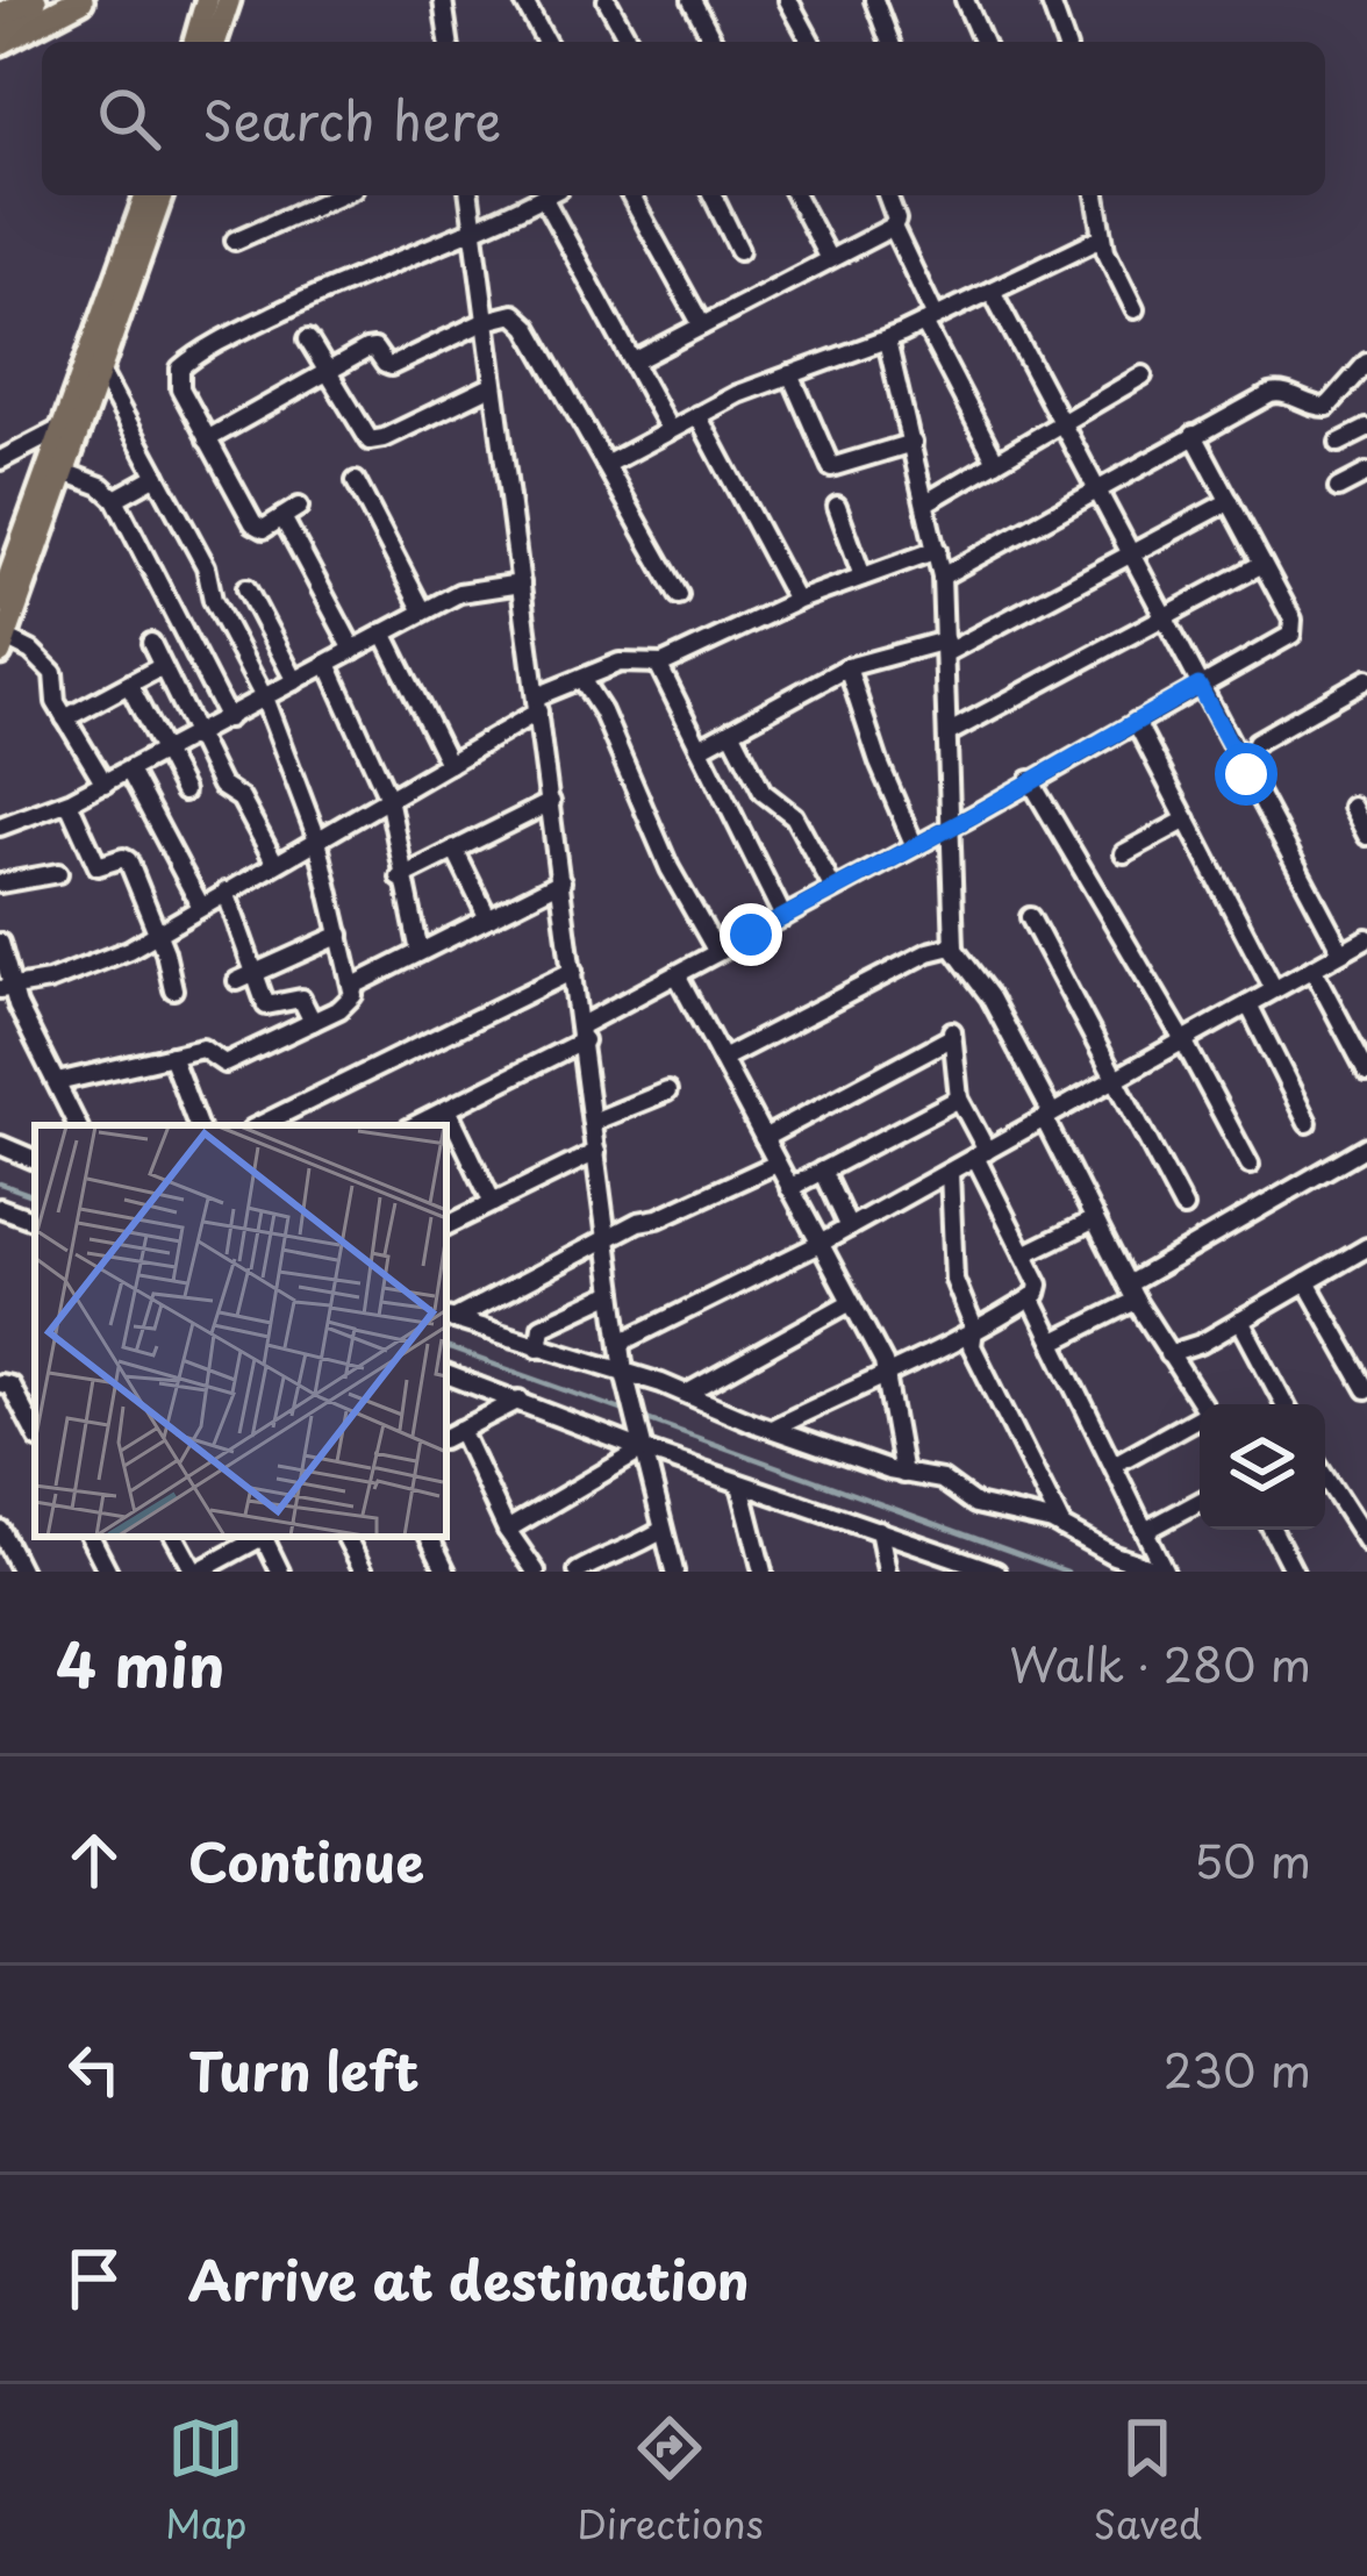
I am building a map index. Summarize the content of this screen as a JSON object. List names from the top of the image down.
{
  "page": {
    "search": "Search here",
    "heading": ["4 min", "Walk · 280 m"],
    "list": [
      ["Continue", "50 m"],
      ["Turn left", "230 m"],
      "Arrive at destination"
    ],
    "nav": ["Map", "Directions", "Saved"]
  }
}
